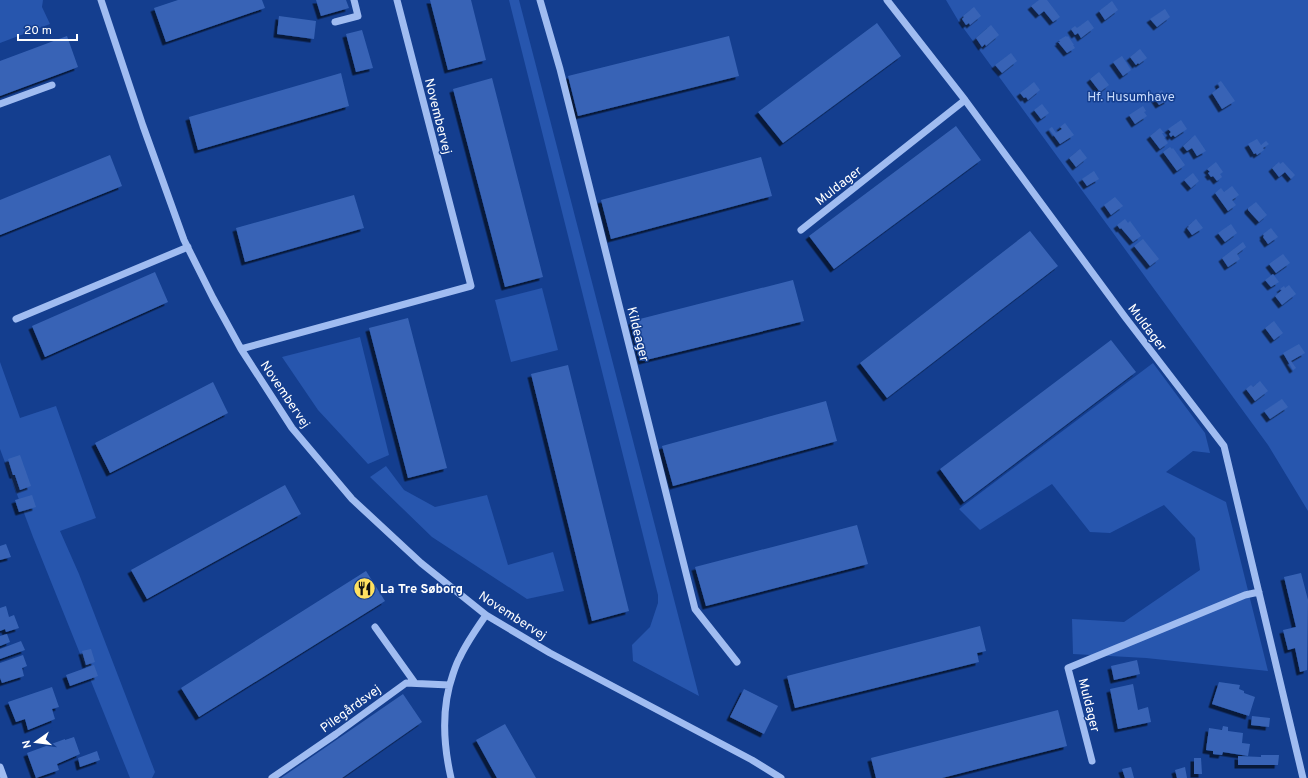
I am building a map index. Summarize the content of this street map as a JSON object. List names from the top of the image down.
{
  "streets": {
    "street": [
      "Novembervej",
      "Muldager",
      "Kildeager",
      "Pilegårdsvej"
    ]
  },
  "parks": ["Hf. Husumhave"],
  "places": {
    "restaurant": ["La Tre Søborg"]
  },
  "scale_bar": "20 m",
  "north": "left"
}
